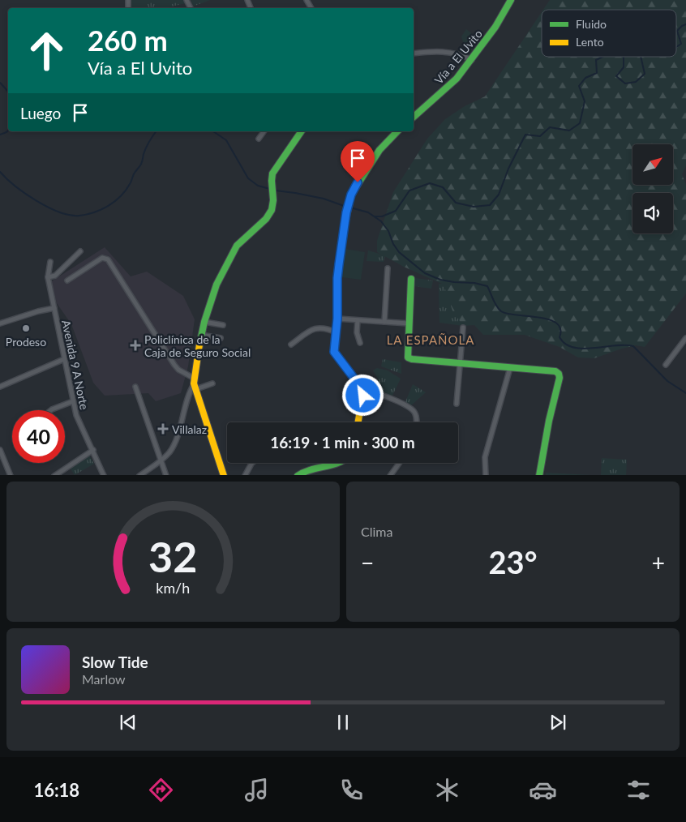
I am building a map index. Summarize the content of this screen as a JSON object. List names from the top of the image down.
{
  "streets": {
    "street": ["Vía a El Uvito", "Avenida 9 A Norte"]
  },
  "districts": ["LA ESPAÑOLA"],
  "places": {
    "other": ["Prodeso"],
    "health": ["Policlínica de la Caja de Seguro Social", "Villalaz"]
  },
  "legend": ["Fluido", "Lento"],
  "north": "top right",
  "page": {
    "turn": ["260 m", "Vía a El Uvito"],
    "then": "Luego",
    "limit": "40",
    "trip": "16:19 · 1 min · 300 m",
    "tile": "Clima",
    "heat": ["−", "23°", "+"],
    "song": ["Slow Tide", "Marlow"],
    "tabs": "16:18",
    "gauge": ["32", "km/h"]
  }
}
